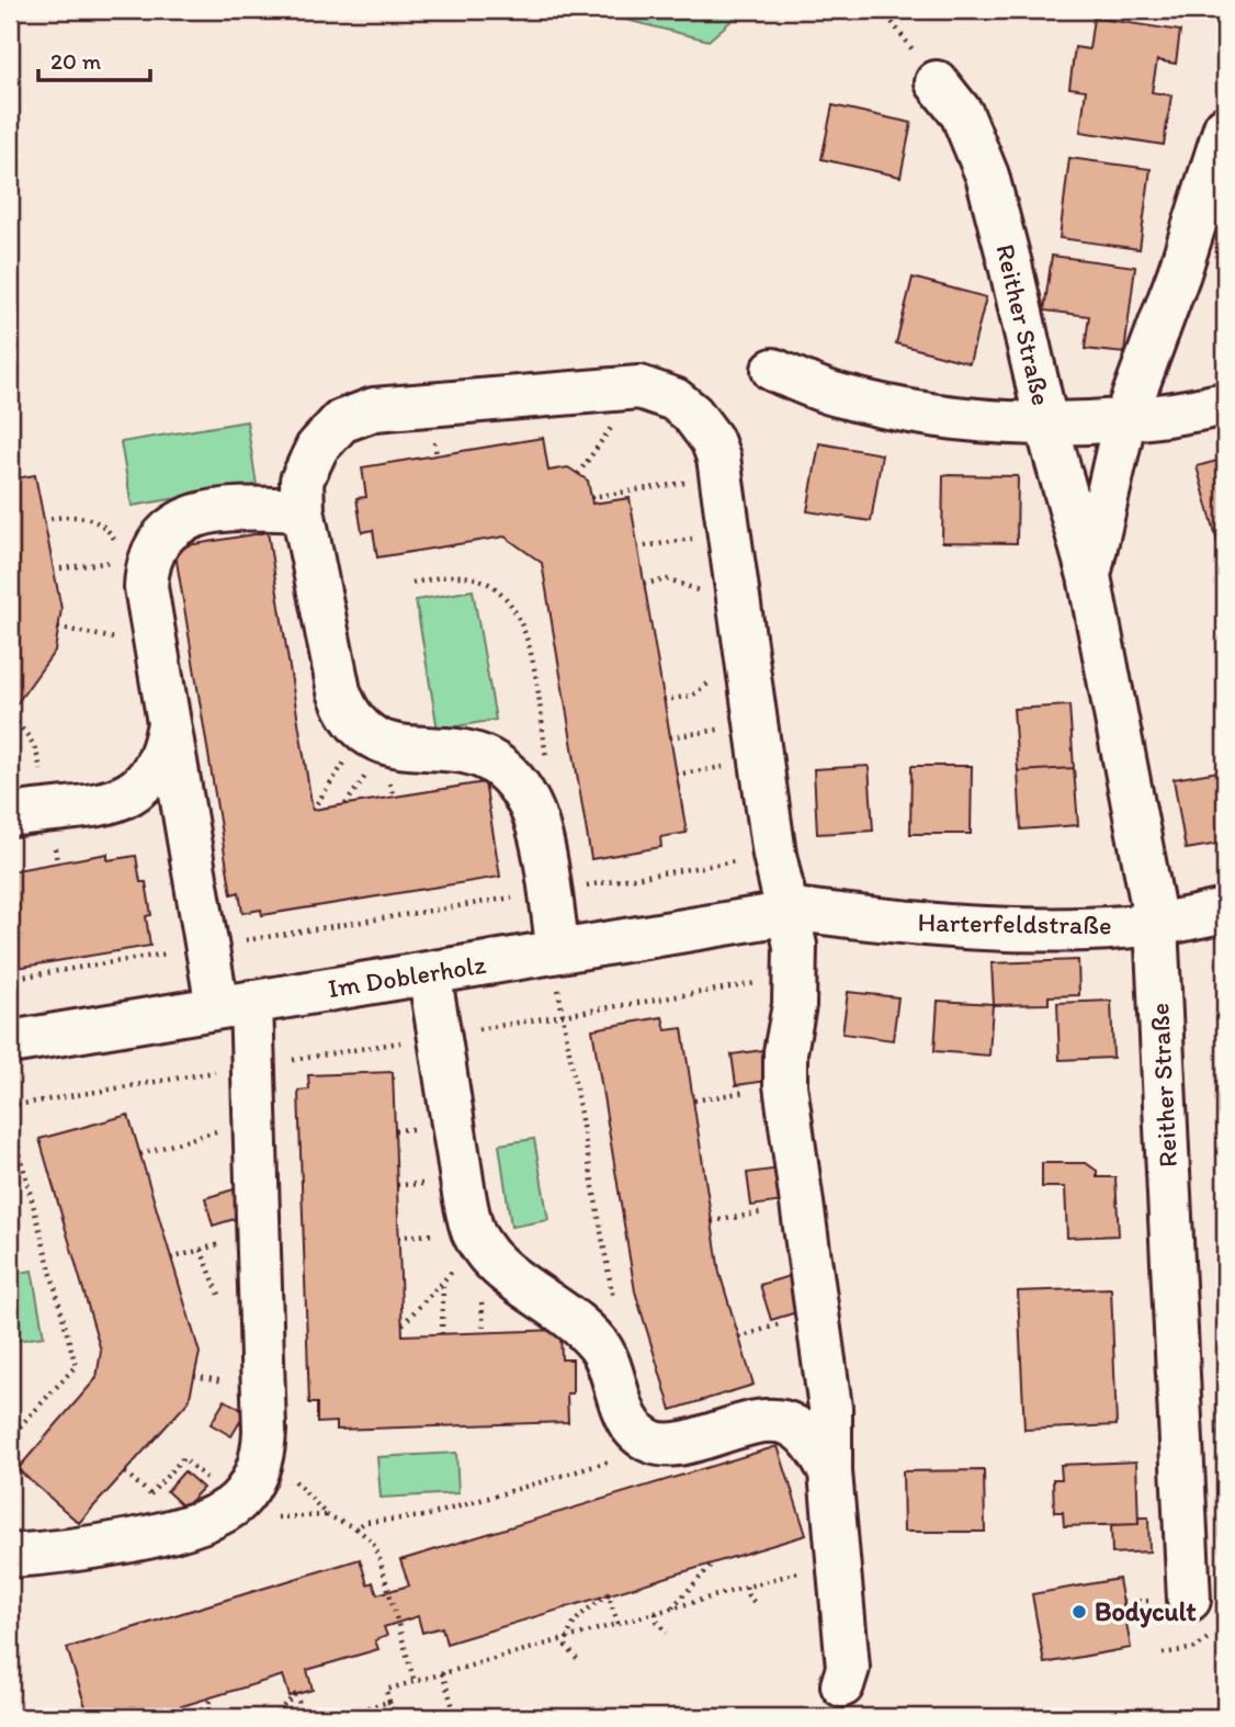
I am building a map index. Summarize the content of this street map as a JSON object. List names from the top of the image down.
{
  "streets": {
    "street": ["Reither Straße", "Harterfeldstraße", "Im Doblerholz"]
  },
  "crossings": [
    ["Reither Straße", "Harterfeldstraße"],
    ["Harterfeldstraße", "Im Doblerholz"]
  ],
  "places": ["Bodycult"],
  "scale_bar": "20 m"
}
